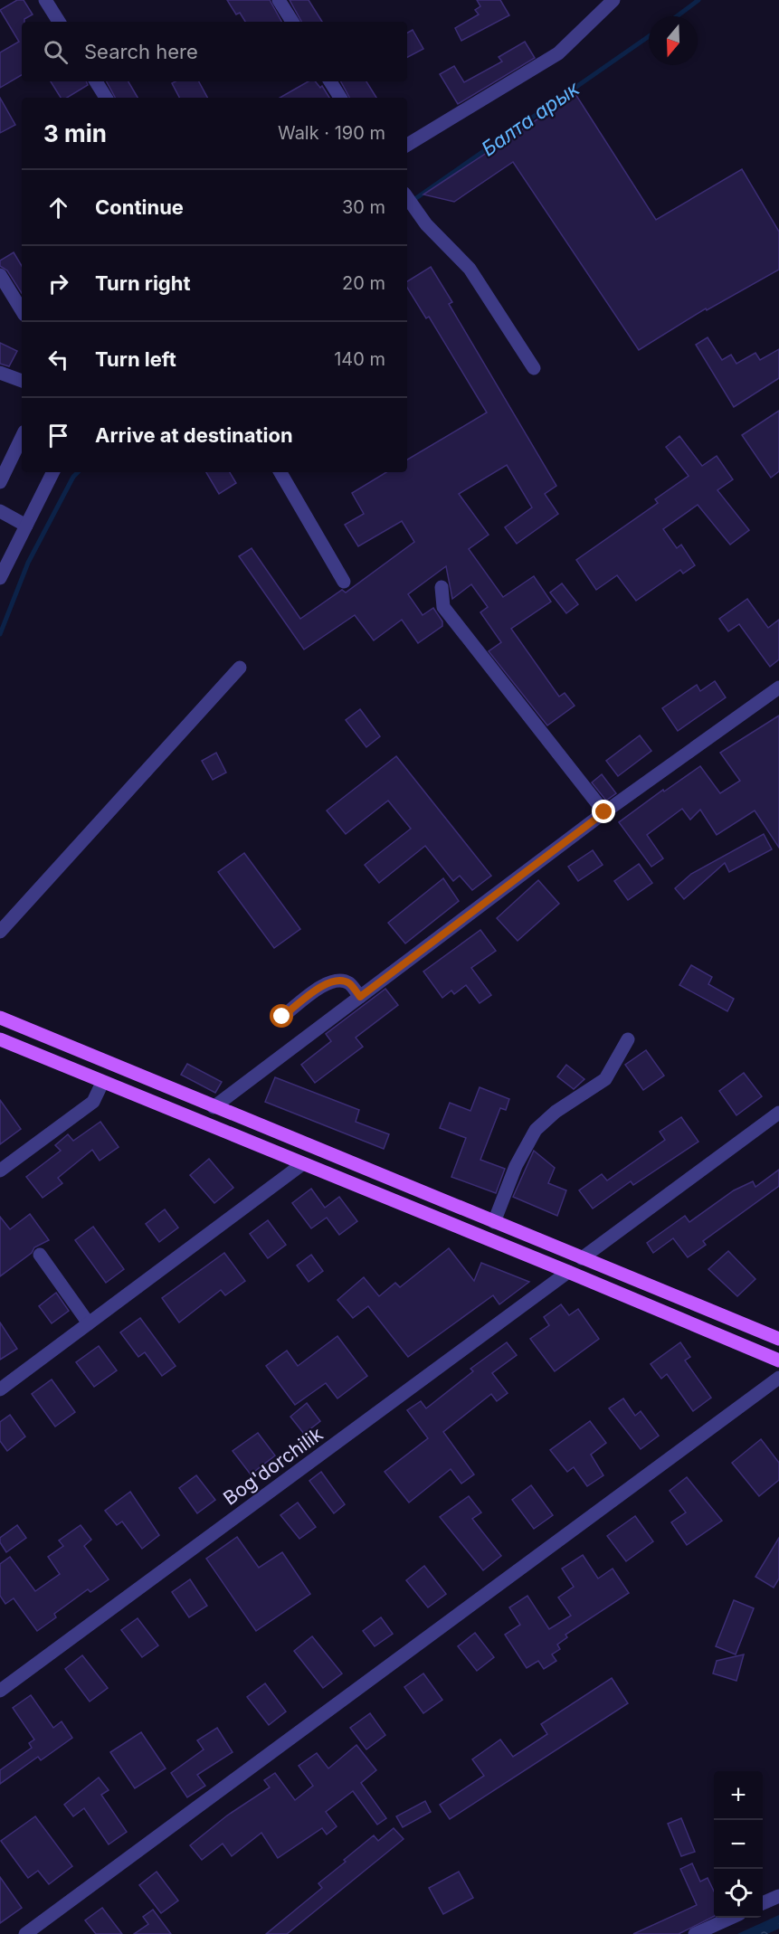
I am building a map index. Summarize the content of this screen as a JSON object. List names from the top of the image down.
{
  "streets": {
    "street": ["Bog'dorchilik"]
  },
  "water": ["Балта арык"],
  "north": "bottom",
  "page": {
    "search": "Search here",
    "heading": ["3 min", "Walk · 190 m"],
    "list": [
      ["Continue", "30 m"],
      ["Turn right", "20 m"],
      ["Turn left", "140 m"],
      "Arrive at destination"
    ],
    "map_buttons": ["+", "−"]
  }
}
